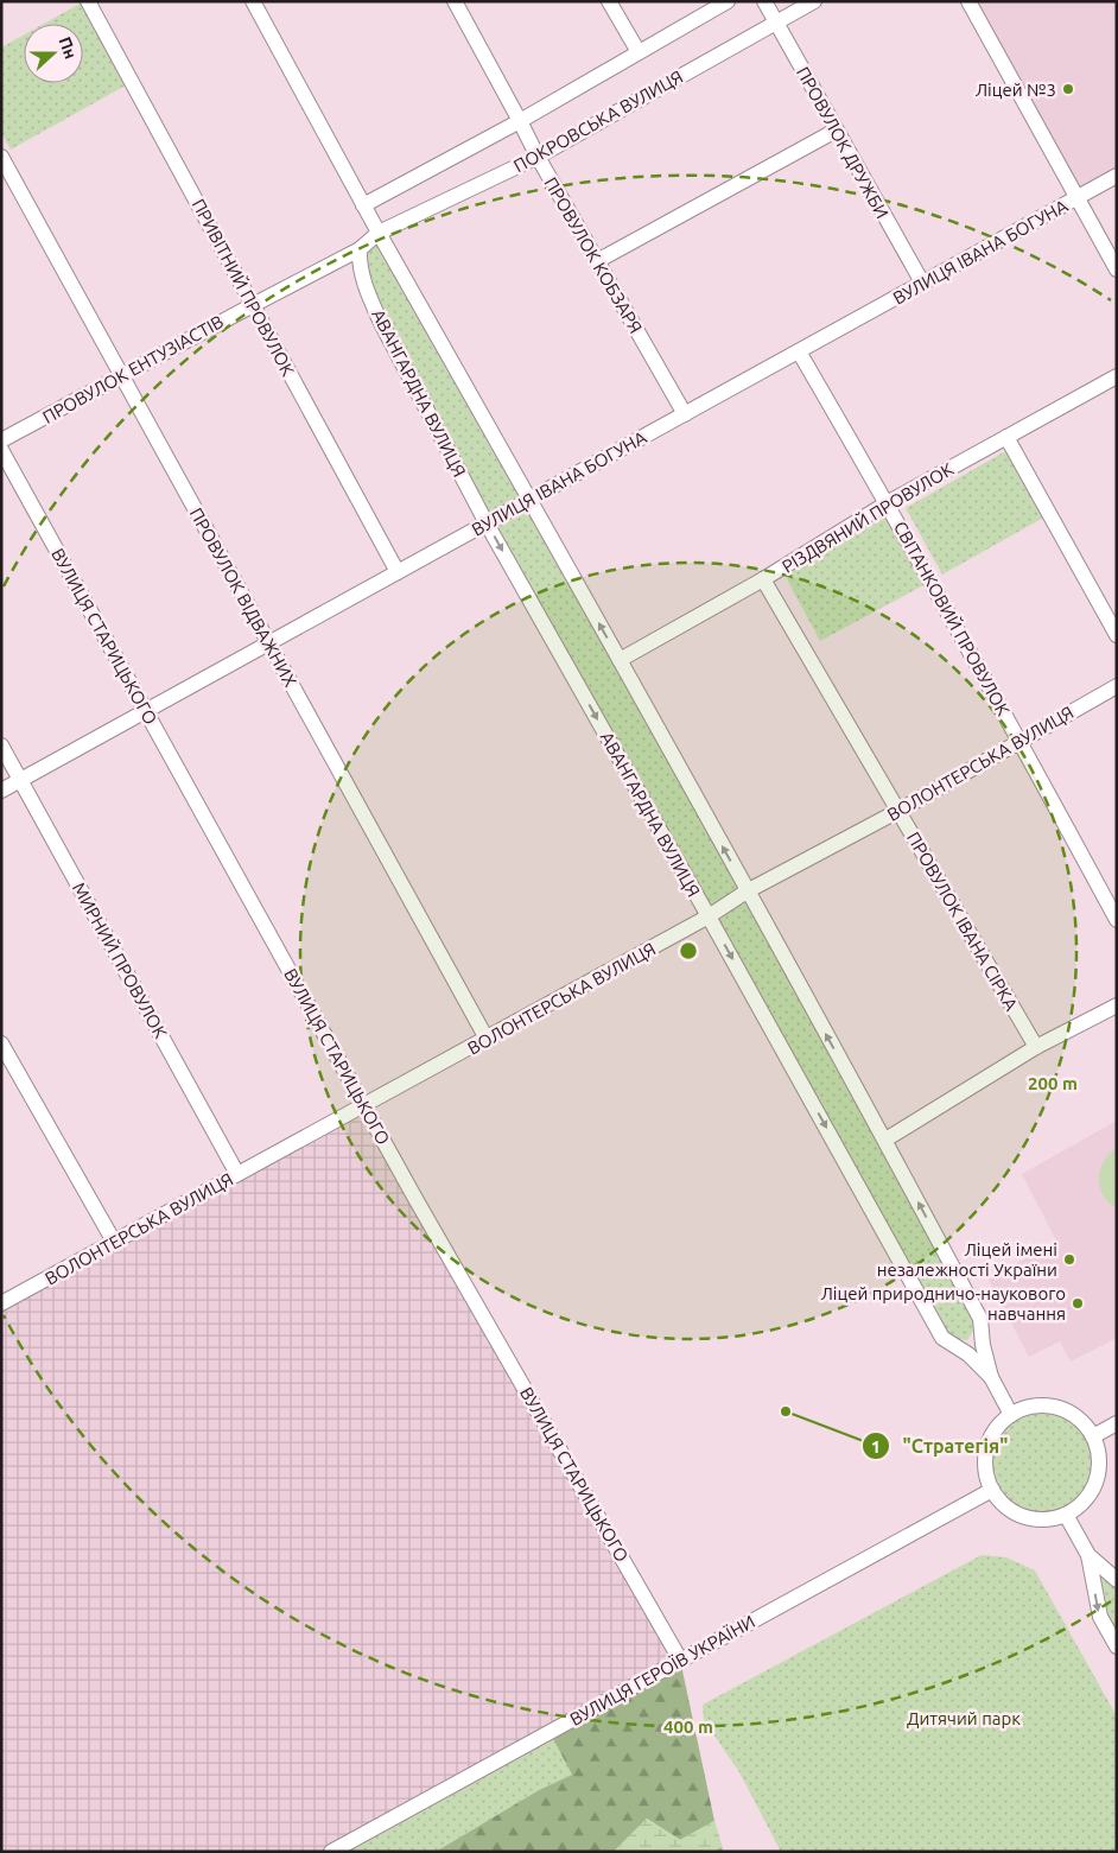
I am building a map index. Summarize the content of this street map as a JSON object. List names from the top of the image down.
{
  "streets": {
    "street": [
      "ПОКРОВСЬКА ВУЛИЦЯ",
      "ПРОВУЛОК ДРУЖБИ",
      "ВУЛИЦЯ ІВАНА БОГУНА",
      "ПРОВУЛОК КОБЗАРЯ",
      "ПРИВІТНИЙ ПРОВУЛОК",
      "ПРОВУЛОК ЕНТУЗІАСТІВ",
      "АВАНГАРДНА ВУЛИЦЯ",
      "РІЗДВЯНИЙ ПРОВУЛОК",
      "ПРОВУЛОК ВІДВАЖНИХ",
      "СВІТАНКОВИЙ ПРОВУЛОК",
      "ВУЛИЦЯ СТАРИЦЬКОГО",
      "ВОЛОНТЕРСЬКА ВУЛИЦЯ",
      "ПРОВУЛОК ІВАНА СІРКА",
      "МИРНИЙ ПРОВУЛОК",
      "ВУЛИЦЯ ГЕРОЇВ УКРАЇНИ"
    ]
  },
  "crossings": [
    ["ПОКРОВСЬКА ВУЛИЦЯ", "ПРОВУЛОК ДРУЖБИ"],
    ["ПОКРОВСЬКА ВУЛИЦЯ", "ПРОВУЛОК КОБЗАРЯ"],
    ["ПОКРОВСЬКА ВУЛИЦЯ", "АВАНГАРДНА ВУЛИЦЯ"],
    ["ПРОВУЛОК ДРУЖБИ", "ВУЛИЦЯ ІВАНА БОГУНА"],
    ["ВУЛИЦЯ ІВАНА БОГУНА", "ПРОВУЛОК КОБЗАРЯ"],
    ["ВУЛИЦЯ ІВАНА БОГУНА", "ПРИВІТНИЙ ПРОВУЛОК"],
    ["ВУЛИЦЯ ІВАНА БОГУНА", "АВАНГАРДНА ВУЛИЦЯ"],
    ["ВУЛИЦЯ ІВАНА БОГУНА", "ПРОВУЛОК ВІДВАЖНИХ"],
    ["ВУЛИЦЯ ІВАНА БОГУНА", "СВІТАНКОВИЙ ПРОВУЛОК"],
    ["ВУЛИЦЯ ІВАНА БОГУНА", "ВУЛИЦЯ СТАРИЦЬКОГО"],
    ["ВУЛИЦЯ ІВАНА БОГУНА", "МИРНИЙ ПРОВУЛОК"],
    ["ПРИВІТНИЙ ПРОВУЛОК", "ПРОВУЛОК ЕНТУЗІАСТІВ"],
    ["ПРОВУЛОК ЕНТУЗІАСТІВ", "АВАНГАРДНА ВУЛИЦЯ"],
    ["ПРОВУЛОК ЕНТУЗІАСТІВ", "ПРОВУЛОК ВІДВАЖНИХ"],
    ["АВАНГАРДНА ВУЛИЦЯ", "РІЗДВЯНИЙ ПРОВУЛОК"],
    ["АВАНГАРДНА ВУЛИЦЯ", "ВОЛОНТЕРСЬКА ВУЛИЦЯ"],
    ["АВАНГАРДНА ВУЛИЦЯ", "ВУЛИЦЯ ГЕРОЇВ УКРАЇНИ"],
    ["РІЗДВЯНИЙ ПРОВУЛОК", "СВІТАНКОВИЙ ПРОВУЛОК"],
    ["РІЗДВЯНИЙ ПРОВУЛОК", "ПРОВУЛОК ІВАНА СІРКА"],
    ["ПРОВУЛОК ВІДВАЖНИХ", "ВОЛОНТЕРСЬКА ВУЛИЦЯ"],
    ["СВІТАНКОВИЙ ПРОВУЛОК", "ВОЛОНТЕРСЬКА ВУЛИЦЯ"],
    ["ВУЛИЦЯ СТАРИЦЬКОГО", "ВОЛОНТЕРСЬКА ВУЛИЦЯ"],
    ["ВУЛИЦЯ СТАРИЦЬКОГО", "ВУЛИЦЯ ГЕРОЇВ УКРАЇНИ"],
    ["ВОЛОНТЕРСЬКА ВУЛИЦЯ", "ПРОВУЛОК ІВАНА СІРКА"],
    ["ВОЛОНТЕРСЬКА ВУЛИЦЯ", "МИРНИЙ ПРОВУЛОК"]
  ],
  "parks": ["Дитячий парк"],
  "places": [
    "Ліцей №3",
    "Ліцей імені незалежності України",
    "Ліцей природничо-наукового навчання",
    "\"Стратегія\""
  ],
  "north": "right",
  "rings": ["200 m", "400 m"]
}
